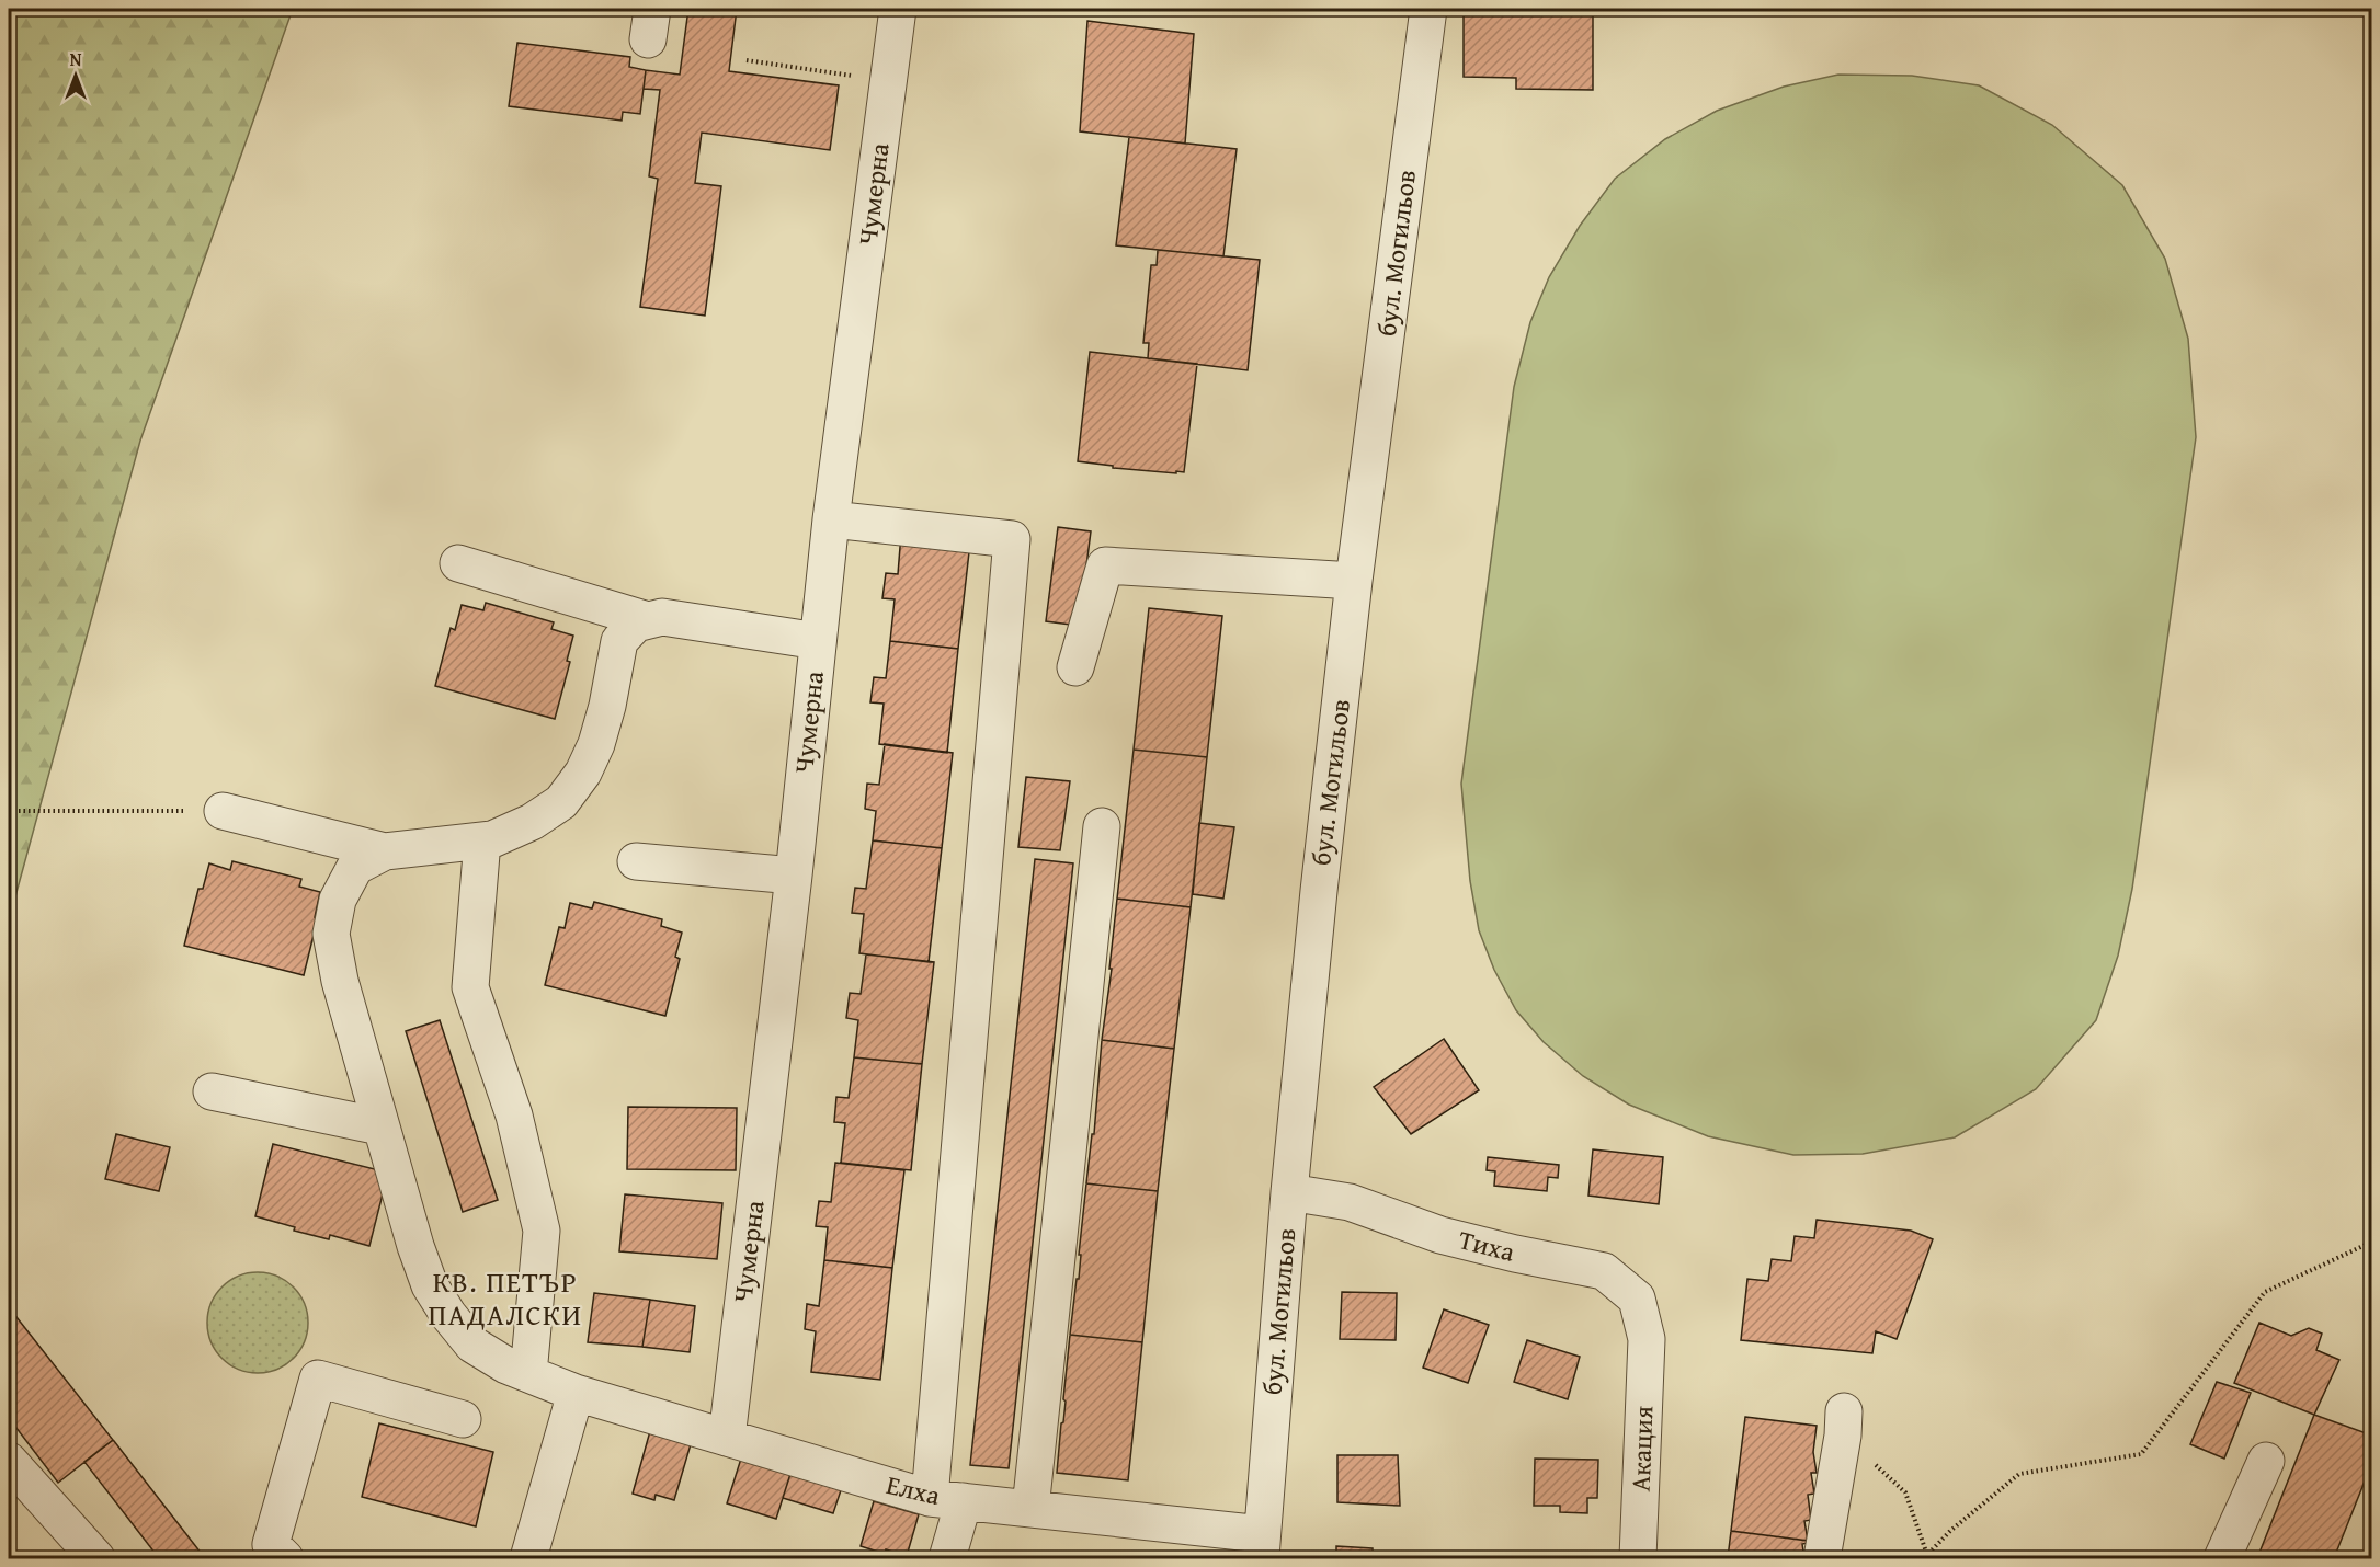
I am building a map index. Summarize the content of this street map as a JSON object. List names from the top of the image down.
{
  "streets": {
    "street": [
      "Чумерна",
      "бул. Могильов",
      "Тиха",
      "Акация",
      "Елха"
    ]
  },
  "crossings": [
    ["Чумерна", "Елха"],
    ["бул. Могильов", "Тиха"],
    ["бул. Могильов", "Елха"],
    ["Тиха", "Акация"]
  ],
  "districts": ["КВ. ПЕТЪР ПАДАЛСКИ"],
  "north": "top"
}
